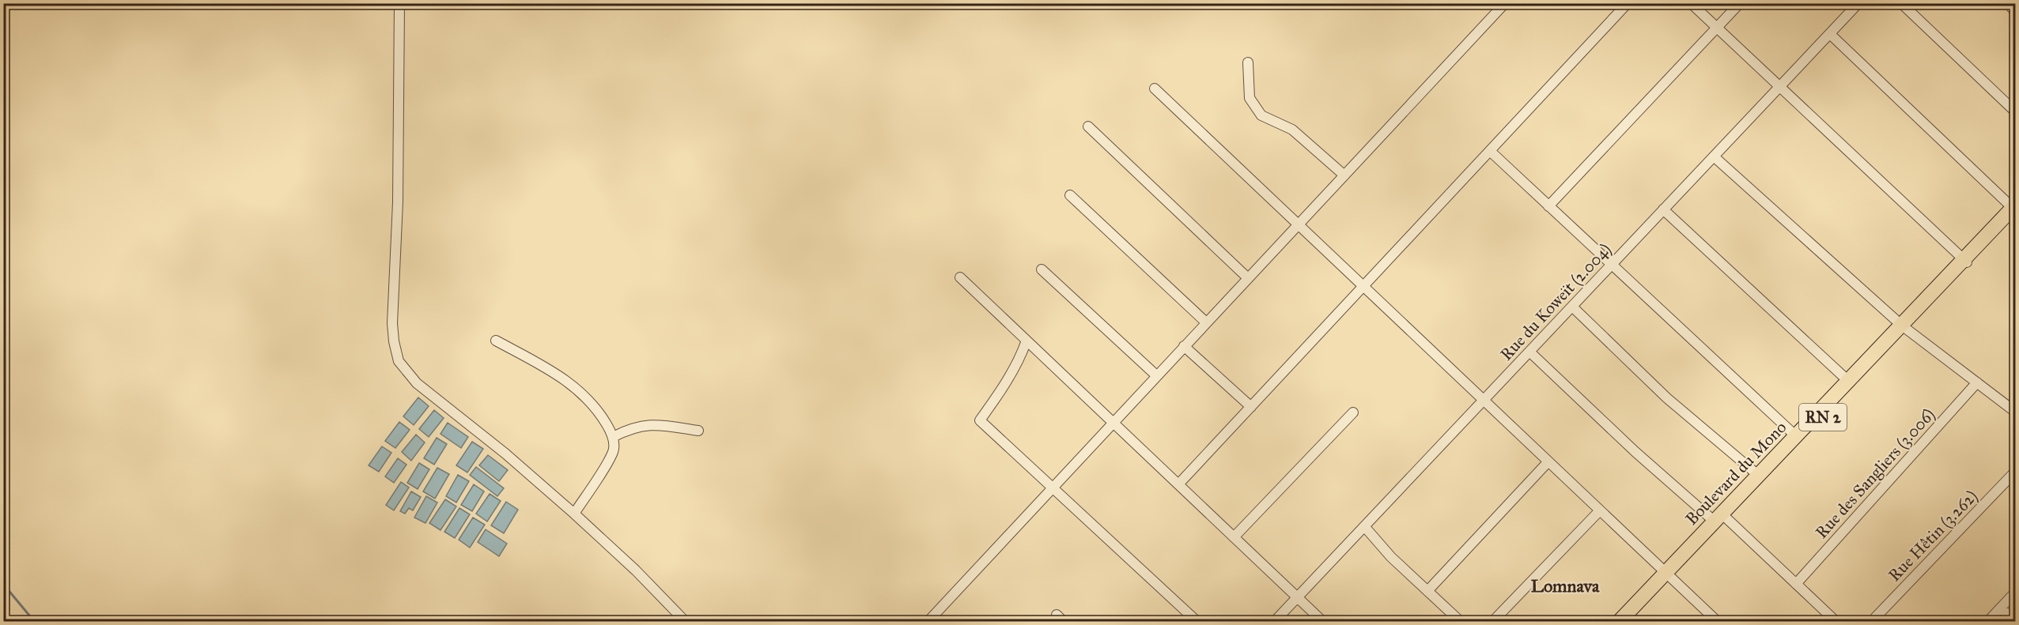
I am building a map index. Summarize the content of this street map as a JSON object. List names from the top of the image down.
{
  "streets": {
    "main road": ["RN 2", "Boulevard du Mono"],
    "street": ["Rue du Koweït (2.004)", "Rue des Sangliers (3.006)", "Rue Hêtin (3.262)"]
  },
  "districts": ["Lomnava"]
}
